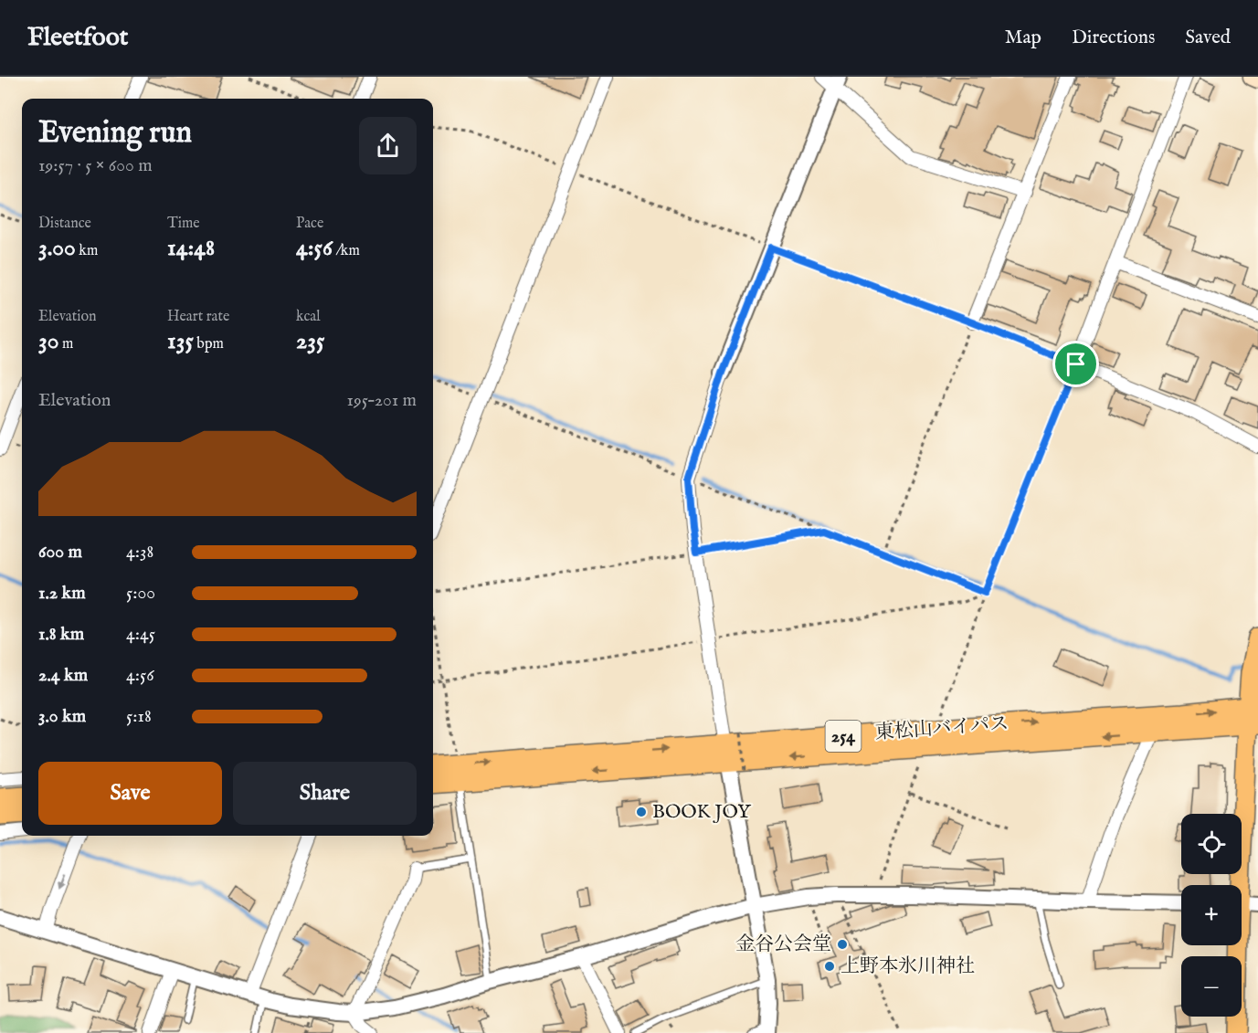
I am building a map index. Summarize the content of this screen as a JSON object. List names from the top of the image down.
{
  "streets": {
    "main road": ["東松山バイパス", "254"]
  },
  "places": ["BOOK JOY", "金谷公会堂", "上野本氷川神社"],
  "page": {
    "header": "Fleetfoot",
    "nav": ["Map", "Directions", "Saved"],
    "heading": ["Evening run", "19:57 · 5 × 600 m"],
    "stats": [
      ["Distance", "3.00 km"],
      ["Time", "14:48"],
      ["Pace", "4:56 /km"],
      ["Elevation", "30 m"],
      ["Heart rate", "135 bpm"],
      ["kcal", "235"]
    ],
    "chart": ["Elevation", "195–201 m"],
    "list": [
      {
        "name": "600 m",
        "note": "4:38"
      },
      {
        "name": "1.2 km",
        "note": "5:00"
      },
      {
        "name": "1.8 km",
        "note": "4:45"
      },
      {
        "name": "2.4 km",
        "note": "4:56"
      },
      {
        "name": "3.0 km",
        "note": "5:18"
      }
    ],
    "buttons": ["Save", "Share"],
    "map_buttons": ["+", "−"]
  }
}
